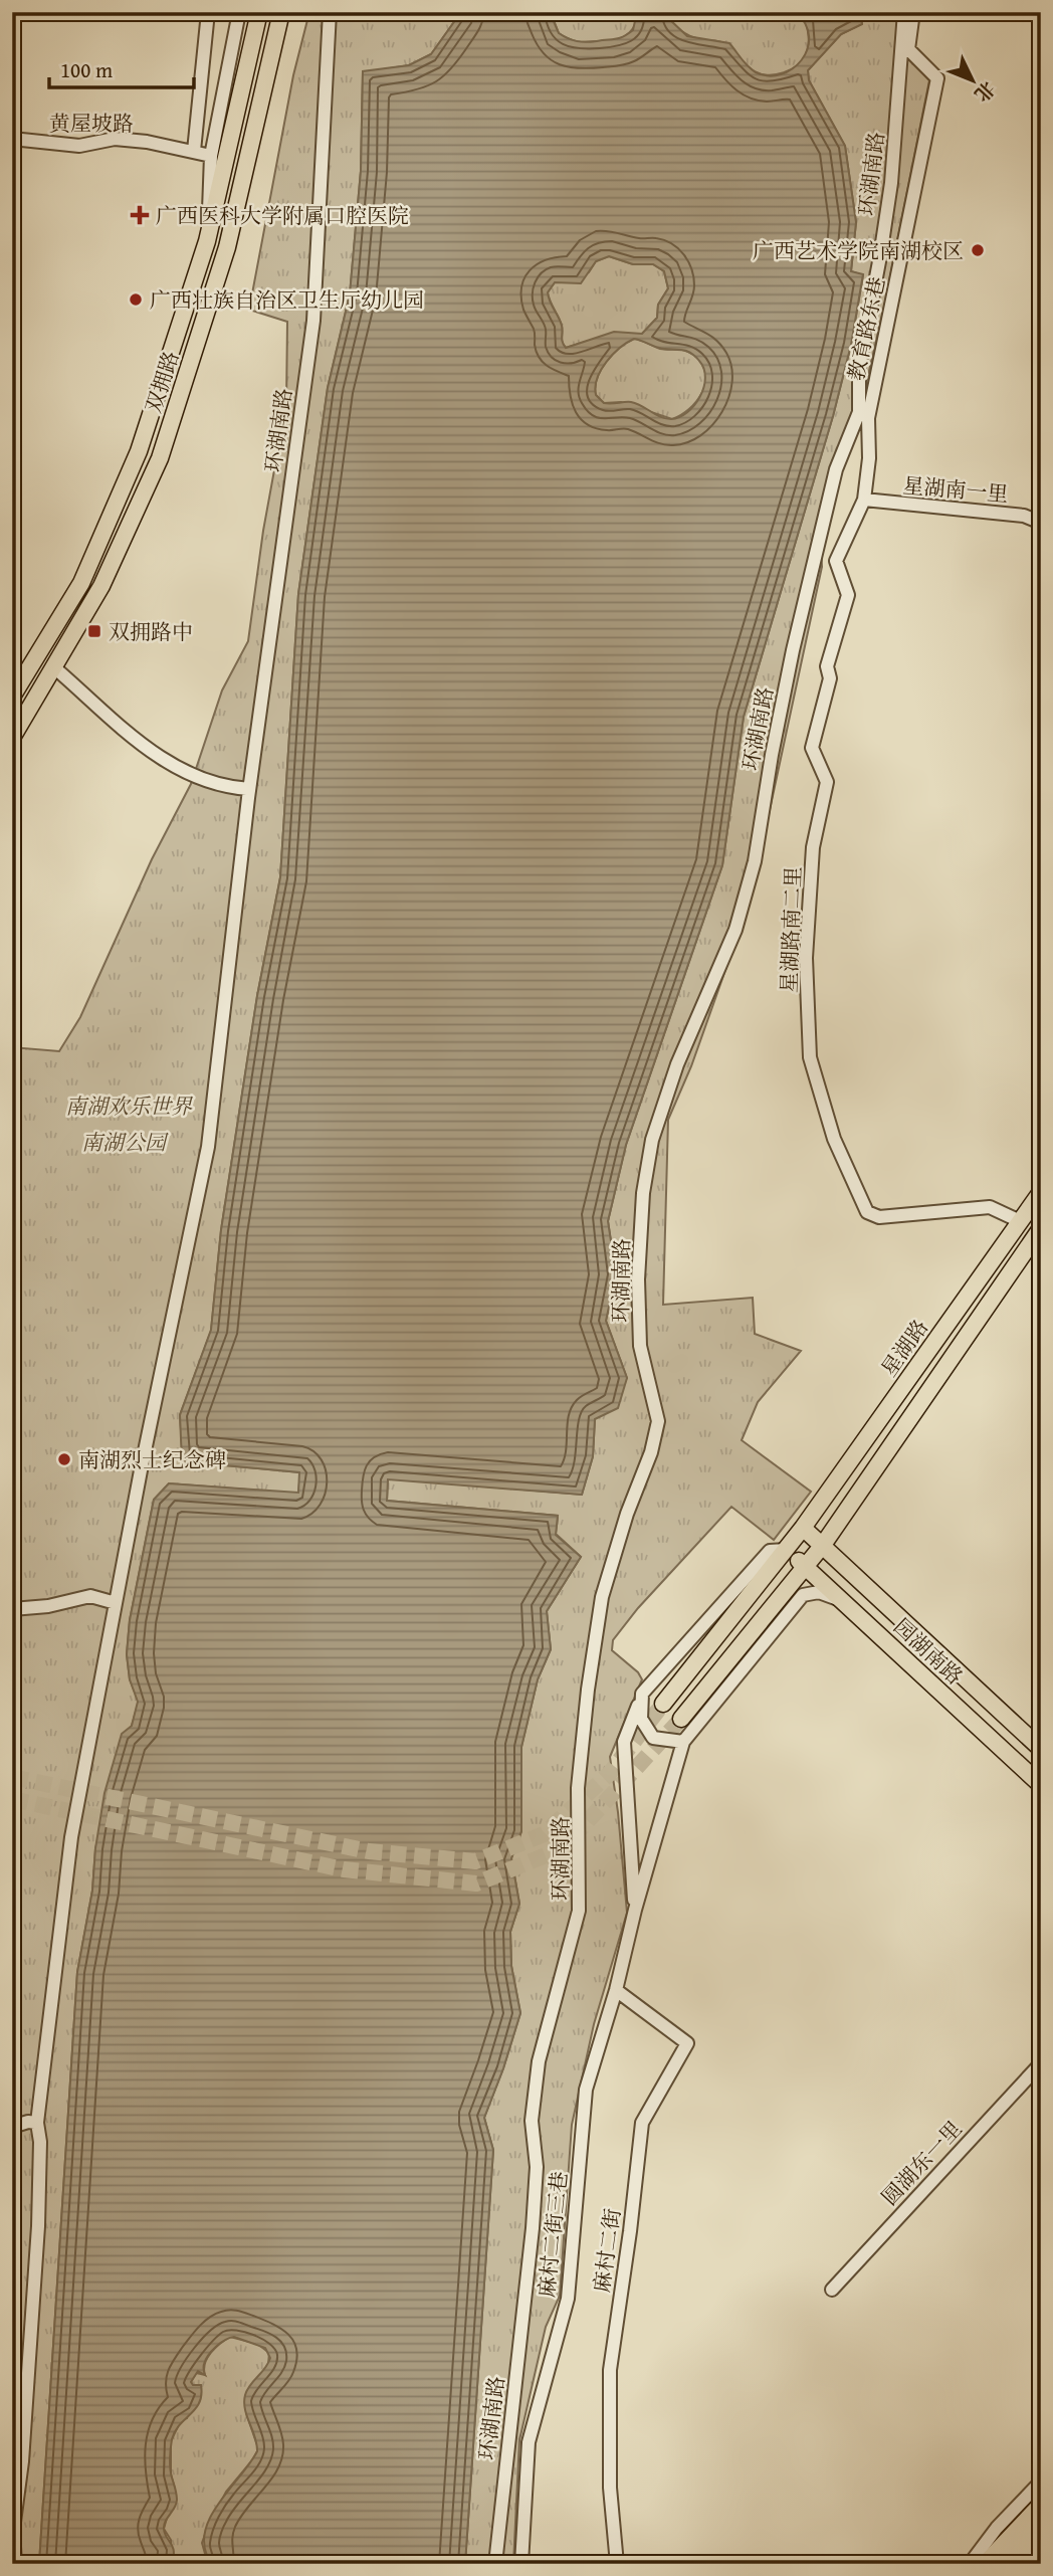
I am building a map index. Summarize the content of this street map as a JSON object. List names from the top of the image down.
{
  "streets": {
    "main road": ["双拥路", "星湖路", "园湖南路"],
    "street": [
      "黄屋坡路",
      "环湖南路",
      "教育路东巷",
      "星湖南一里",
      "星湖路南二里",
      "圆湖东一里",
      "麻村二街三巷",
      "麻村二街"
    ]
  },
  "crossings": [
    ["教育路东巷", "星湖南一里"],
    ["教育路东巷", "星湖路南二里"],
    ["星湖南一里", "星湖路南二里"],
    ["星湖路南二里", "星湖路"],
    ["星湖路", "园湖南路"],
    ["麻村二街三巷", "麻村二街"]
  ],
  "parks": ["南湖欢乐世界", "南湖公园"],
  "places": {
    "health": ["广西医科大学附属口腔医院"],
    "other": ["广西艺术学院南湖校区", "广西壮族自治区卫生厅幼儿园", "南湖烈士纪念碑"],
    "transit": ["双拥路中"]
  },
  "scale_bar": "100 m",
  "north": "bottom right"
}
